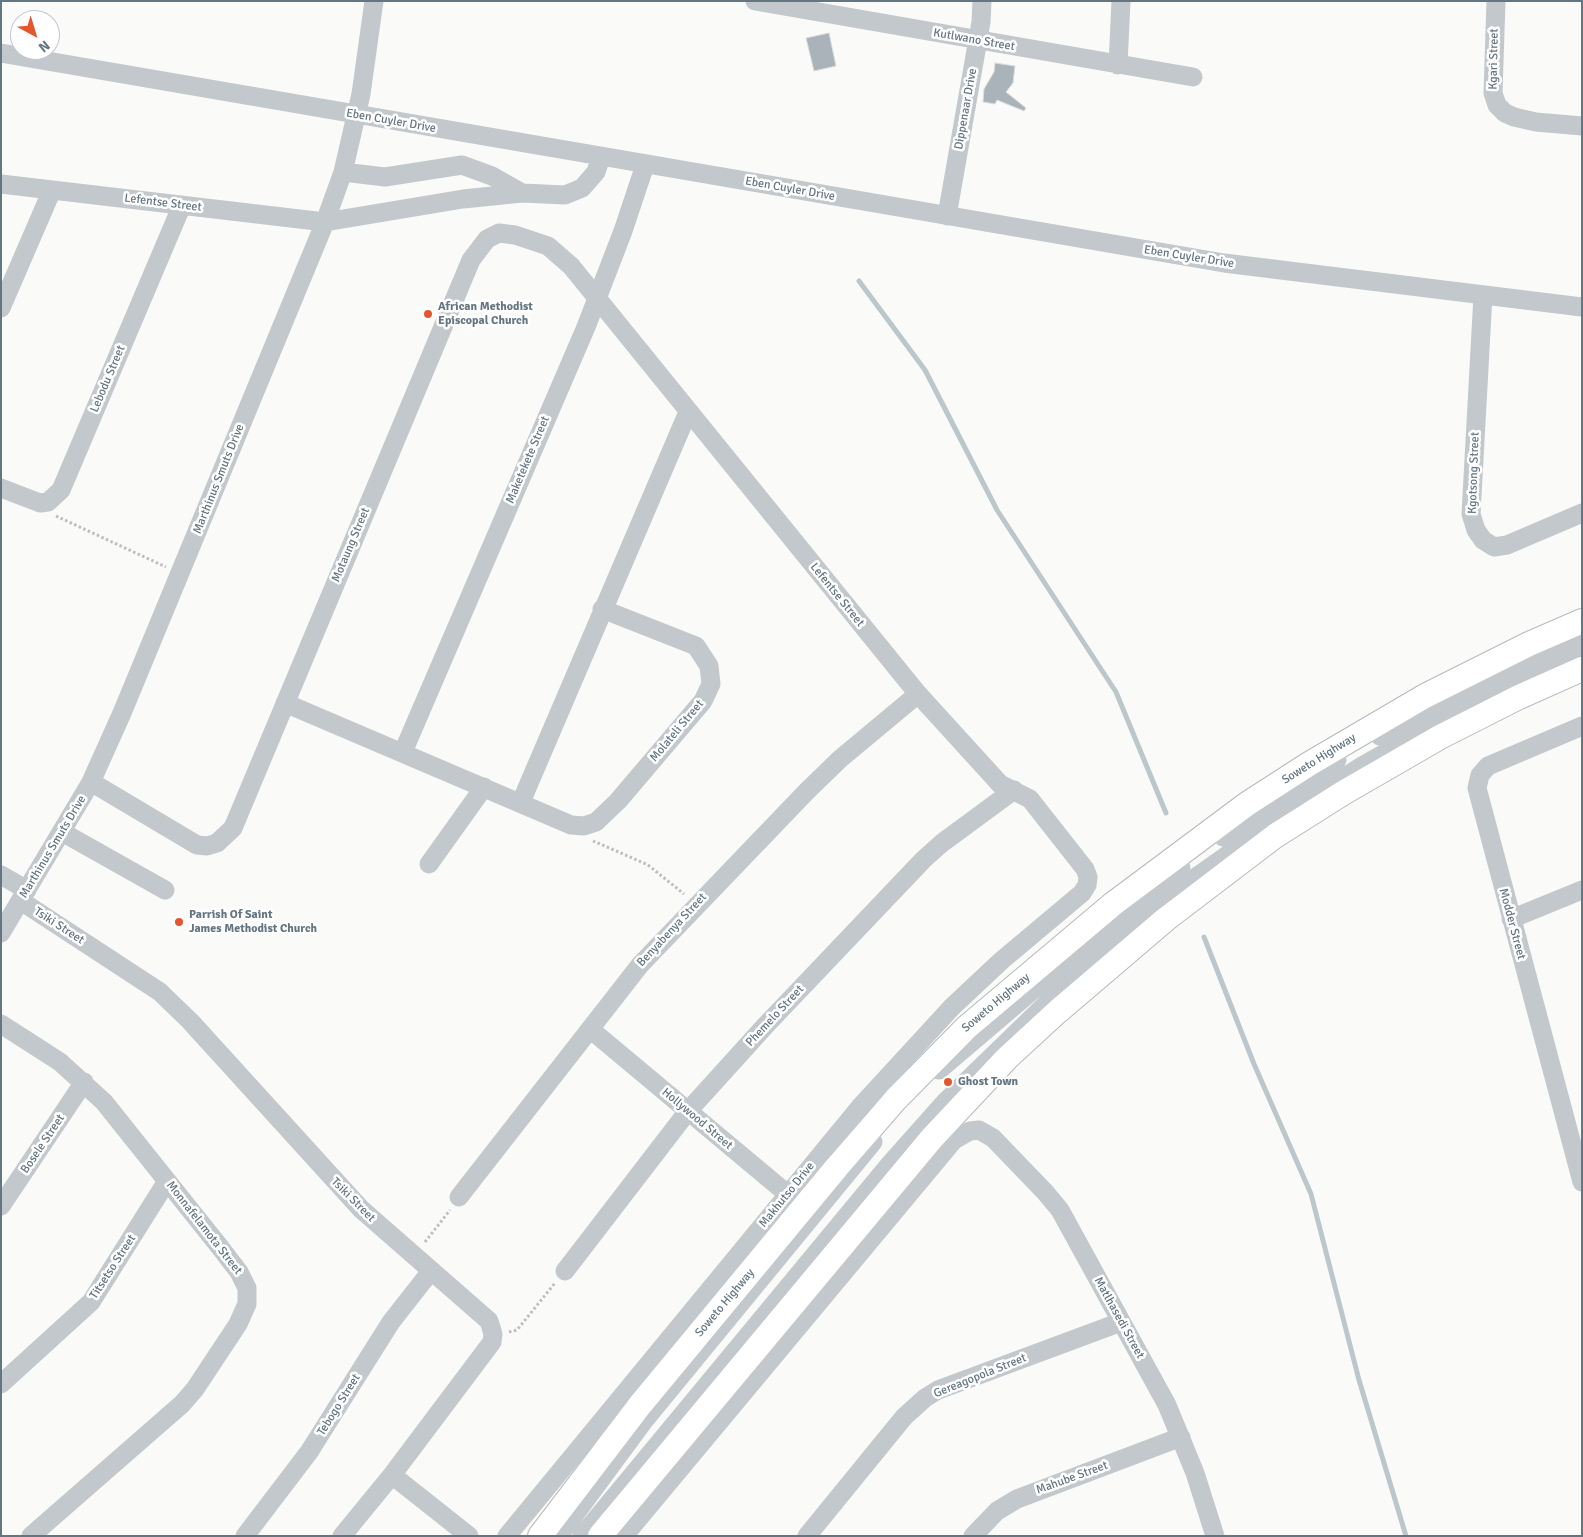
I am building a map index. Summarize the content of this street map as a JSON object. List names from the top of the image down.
{
  "streets": {
    "main road": ["Soweto Highway"],
    "street": [
      "Kutlwano Street",
      "Kgari Street",
      "Dippenaar Drive",
      "Eben Cuyler Drive",
      "Lefentse Street",
      "Lebodu Street",
      "Maketekete Street",
      "Kgotsong Street",
      "Marthinus Smuts Drive",
      "Motaung Street",
      "Molateli Street",
      "Modder Street",
      "Tsiki Street",
      "Benyabenya Street",
      "Phemelo Street",
      "Hollywood Street",
      "Bosele Street",
      "Makhutso Drive",
      "Monnafelamota Street",
      "Titsetso Street",
      "Matlhasedi Street",
      "Gereagopola Street",
      "Tebogo Street",
      "Mahube Street"
    ]
  },
  "crossings": [
    ["Kutlwano Street", "Dippenaar Drive"],
    ["Dippenaar Drive", "Eben Cuyler Drive"],
    ["Eben Cuyler Drive", "Lefentse Street"],
    ["Eben Cuyler Drive", "Maketekete Street"],
    ["Eben Cuyler Drive", "Kgotsong Street"],
    ["Eben Cuyler Drive", "Marthinus Smuts Drive"],
    ["Lefentse Street", "Lebodu Street"],
    ["Lefentse Street", "Maketekete Street"],
    ["Lefentse Street", "Marthinus Smuts Drive"],
    ["Lefentse Street", "Motaung Street"],
    ["Lefentse Street", "Benyabenya Street"],
    ["Lefentse Street", "Phemelo Street"],
    ["Lefentse Street", "Makhutso Drive"],
    ["Maketekete Street", "Motaung Street"],
    ["Marthinus Smuts Drive", "Motaung Street"],
    ["Marthinus Smuts Drive", "Tsiki Street"],
    ["Soweto Highway", "Hollywood Street"],
    ["Soweto Highway", "Makhutso Drive"],
    ["Tsiki Street", "Tebogo Street"],
    ["Benyabenya Street", "Hollywood Street"],
    ["Phemelo Street", "Hollywood Street"],
    ["Hollywood Street", "Makhutso Drive"],
    ["Bosele Street", "Monnafelamota Street"],
    ["Monnafelamota Street", "Titsetso Street"],
    ["Matlhasedi Street", "Gereagopola Street"],
    ["Matlhasedi Street", "Mahube Street"]
  ],
  "places": ["African Methodist Episcopal Church", "Parrish Of Saint James Methodist Church", "Ghost Town"],
  "north": "bottom right"
}
